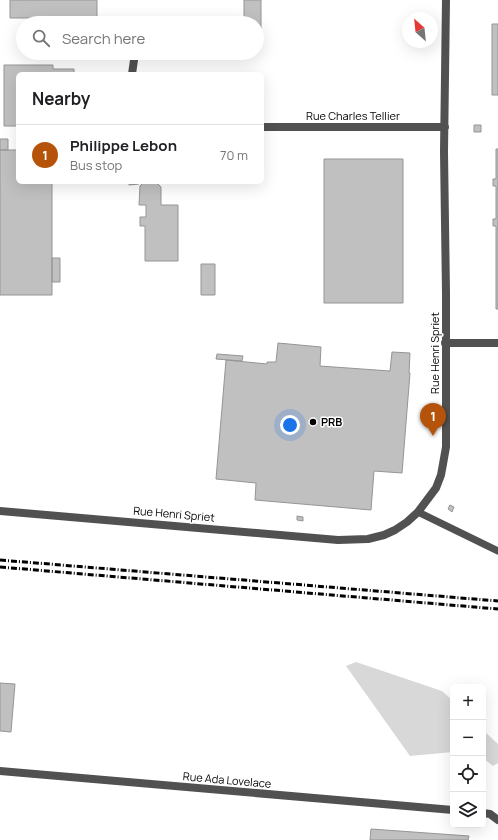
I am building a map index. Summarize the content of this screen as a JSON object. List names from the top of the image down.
{
  "streets": {
    "street": ["Rue Charles Tellier", "Rue Henri Spriet", "Rue Ada Lovelace"]
  },
  "crossings": [
    ["Rue Charles Tellier", "Rue Henri Spriet"]
  ],
  "places": ["PRB"],
  "north": "top left",
  "page": {
    "search": "Search here",
    "heading": "Nearby",
    "list": [
      {
        "mark": "1",
        "name": "Philippe Lebon",
        "note": "Bus stop",
        "value": "70 m"
      }
    ],
    "pins": "1",
    "map_buttons": ["+", "−"]
  }
}
